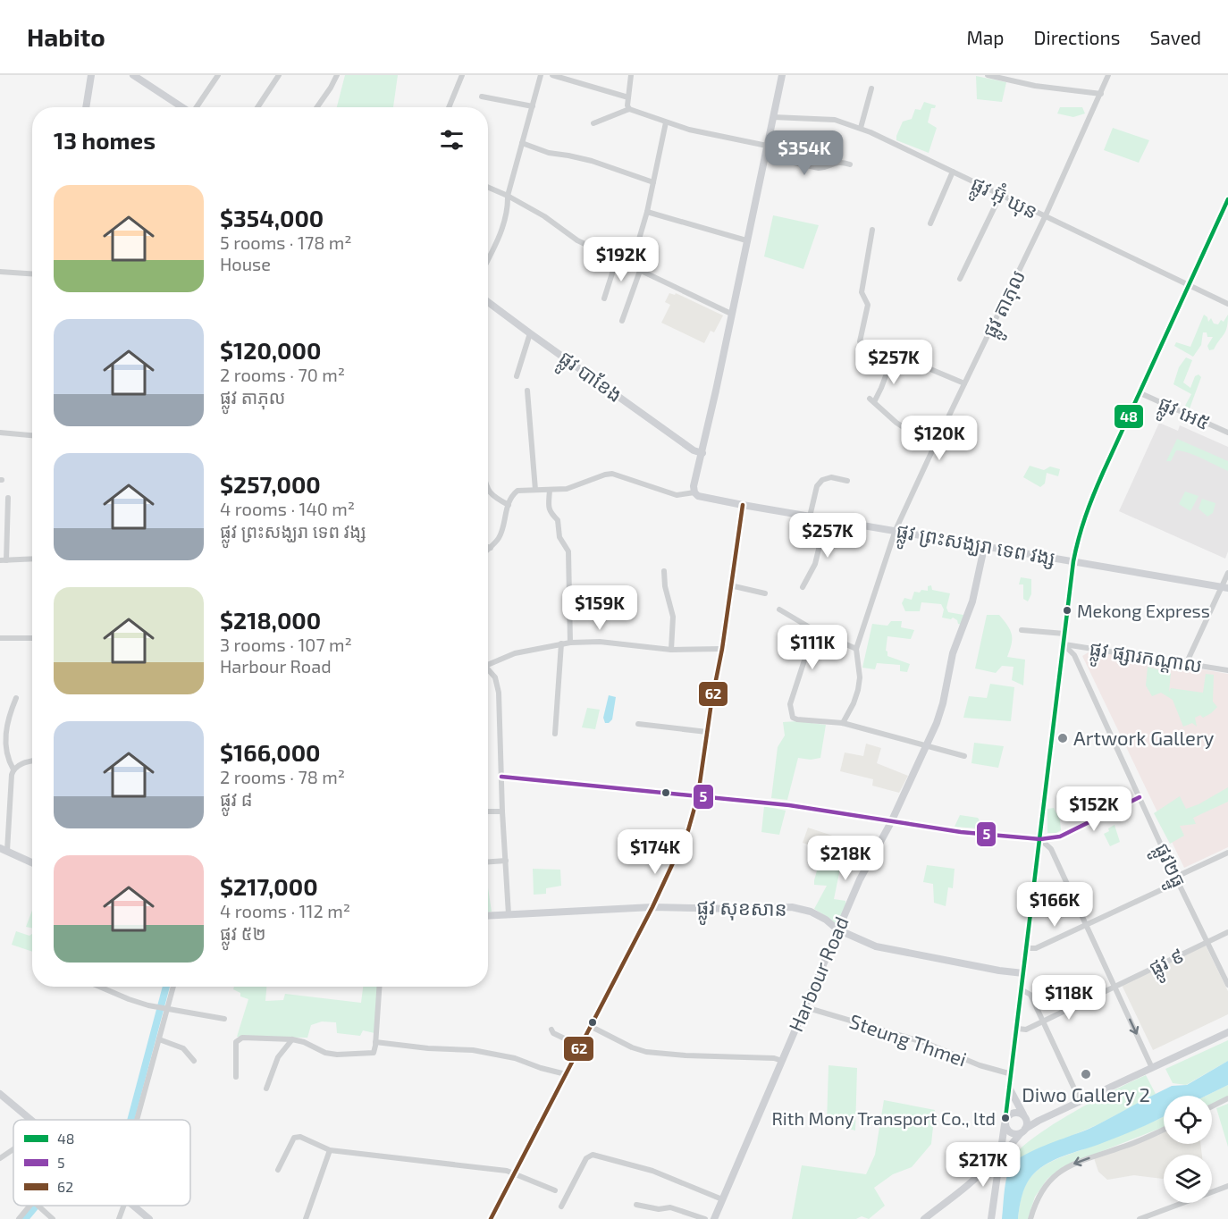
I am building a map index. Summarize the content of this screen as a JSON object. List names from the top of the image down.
{
  "streets": {
    "street": [
      "ផ្លូវ អ៊ុំ ឃុន",
      "ផ្លូវ តាភុល",
      "ផ្លូវ បាខែង",
      "ផ្លូវ អេ៥",
      "ផ្លូវ ព្រះសង្ឃរា ទេព វង្ស",
      "ផ្លូវ ផ្សារកណ្តាល",
      "ផ្លូវ២ធ្នូ",
      "ផ្លូវ សុខសាន",
      "ផ្លូវ ៩",
      "Harbour Road",
      "Steung Thmei"
    ]
  },
  "crossings": [
    ["ផ្លូវ អ៊ុំ ឃុន", "ផ្លូវ តាភុល"],
    ["ផ្លូវ តាភុល", "ផ្លូវ ព្រះសង្ឃរា ទេព វង្ស"],
    ["ផ្លូវ ព្រះសង្ឃរា ទេព វង្ស", "Harbour Road"],
    ["ផ្លូវ ផ្សារកណ្តាល", "ផ្លូវ២ធ្នូ"],
    ["ផ្លូវ២ធ្នូ", "ផ្លូវ ៩"],
    ["ផ្លូវ សុខសាន", "Harbour Road"],
    ["Harbour Road", "Steung Thmei"]
  ],
  "places": [
    "Mekong Express",
    "Artwork Gallery",
    "Diwo Gallery 2",
    "Rith Mony Transport Co., ltd"
  ],
  "lines": ["transit line 48", "transit line 62", "transit line 5"],
  "legend": ["48", "5", "62"],
  "page": {
    "header": "Habito",
    "nav": ["Map", "Directions", "Saved"],
    "heading": "13 homes",
    "price": [
      "$354K",
      "$192K",
      "$257K",
      "$120K",
      "$257K",
      "$159K",
      "$111K",
      "$152K",
      "$174K",
      "$218K",
      "$166K",
      "$118K",
      "$217K"
    ],
    "list": [
      {
        "name": "$354,000",
        "note": "5 rooms · 178 m² · House"
      },
      {
        "name": "$120,000",
        "note": "2 rooms · 70 m² · ផ្លូវ តាភុល"
      },
      {
        "name": "$257,000",
        "note": "4 rooms · 140 m² · ផ្លូវ ព្រះសង្ឃរា ទេព វង្ស"
      },
      {
        "name": "$218,000",
        "note": "3 rooms · 107 m² · Harbour Road"
      },
      {
        "name": "$166,000",
        "note": "2 rooms · 78 m² · ផ្លូវ ៨"
      },
      {
        "name": "$217,000",
        "note": "4 rooms · 112 m² · ផ្លូវ ៥២"
      }
    ]
  }
}
